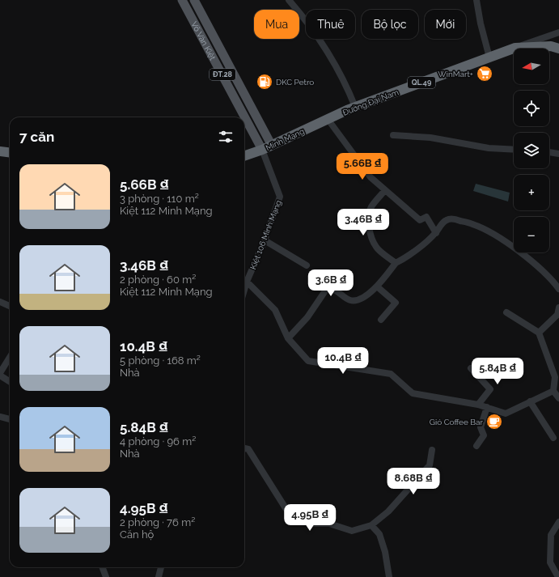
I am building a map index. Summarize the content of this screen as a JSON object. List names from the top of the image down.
{
  "streets": {
    "highway": ["QL.49", "Đường Đại Nam", "Minh Mạng"],
    "main road": ["Võ Văn Kiệt", "ĐT.28"],
    "street": ["Kiệt 106 Minh Mạng"]
  },
  "crossings": [
    ["Võ Văn Kiệt", "Minh Mạng"],
    ["Võ Văn Kiệt", "Kiệt 106 Minh Mạng"],
    ["QL.49", "Đường Đại Nam"],
    ["Đường Đại Nam", "Minh Mạng"],
    ["Minh Mạng", "Kiệt 106 Minh Mạng"]
  ],
  "places": {
    "supermarket": ["WinMart+"],
    "fuel station": ["DKC Petro"],
    "cafe": ["Gió Coffee Bar"]
  },
  "north": "left",
  "page": {
    "chip": [
      "Mua",
      "Thuê",
      "Bộ lọc",
      "Mới"
    ],
    "map_buttons": ["+", "−"],
    "heading": "7 căn",
    "price": [
      "5.66B ₫",
      "3.46B ₫",
      "3.6B ₫",
      "10.4B ₫",
      "5.84B ₫",
      "8.68B ₫",
      "4.95B ₫"
    ],
    "list": [
      {
        "name": "5.66B ₫",
        "note": "3 phòng · 110 m² · Kiệt 112 Minh Mạng"
      },
      {
        "name": "3.46B ₫",
        "note": "2 phòng · 60 m² · Kiệt 112 Minh Mạng"
      },
      {
        "name": "10.4B ₫",
        "note": "5 phòng · 168 m² · Nhà"
      },
      {
        "name": "5.84B ₫",
        "note": "4 phòng · 96 m² · Nhà"
      },
      {
        "name": "4.95B ₫",
        "note": "2 phòng · 76 m² · Căn hộ"
      }
    ]
  }
}
